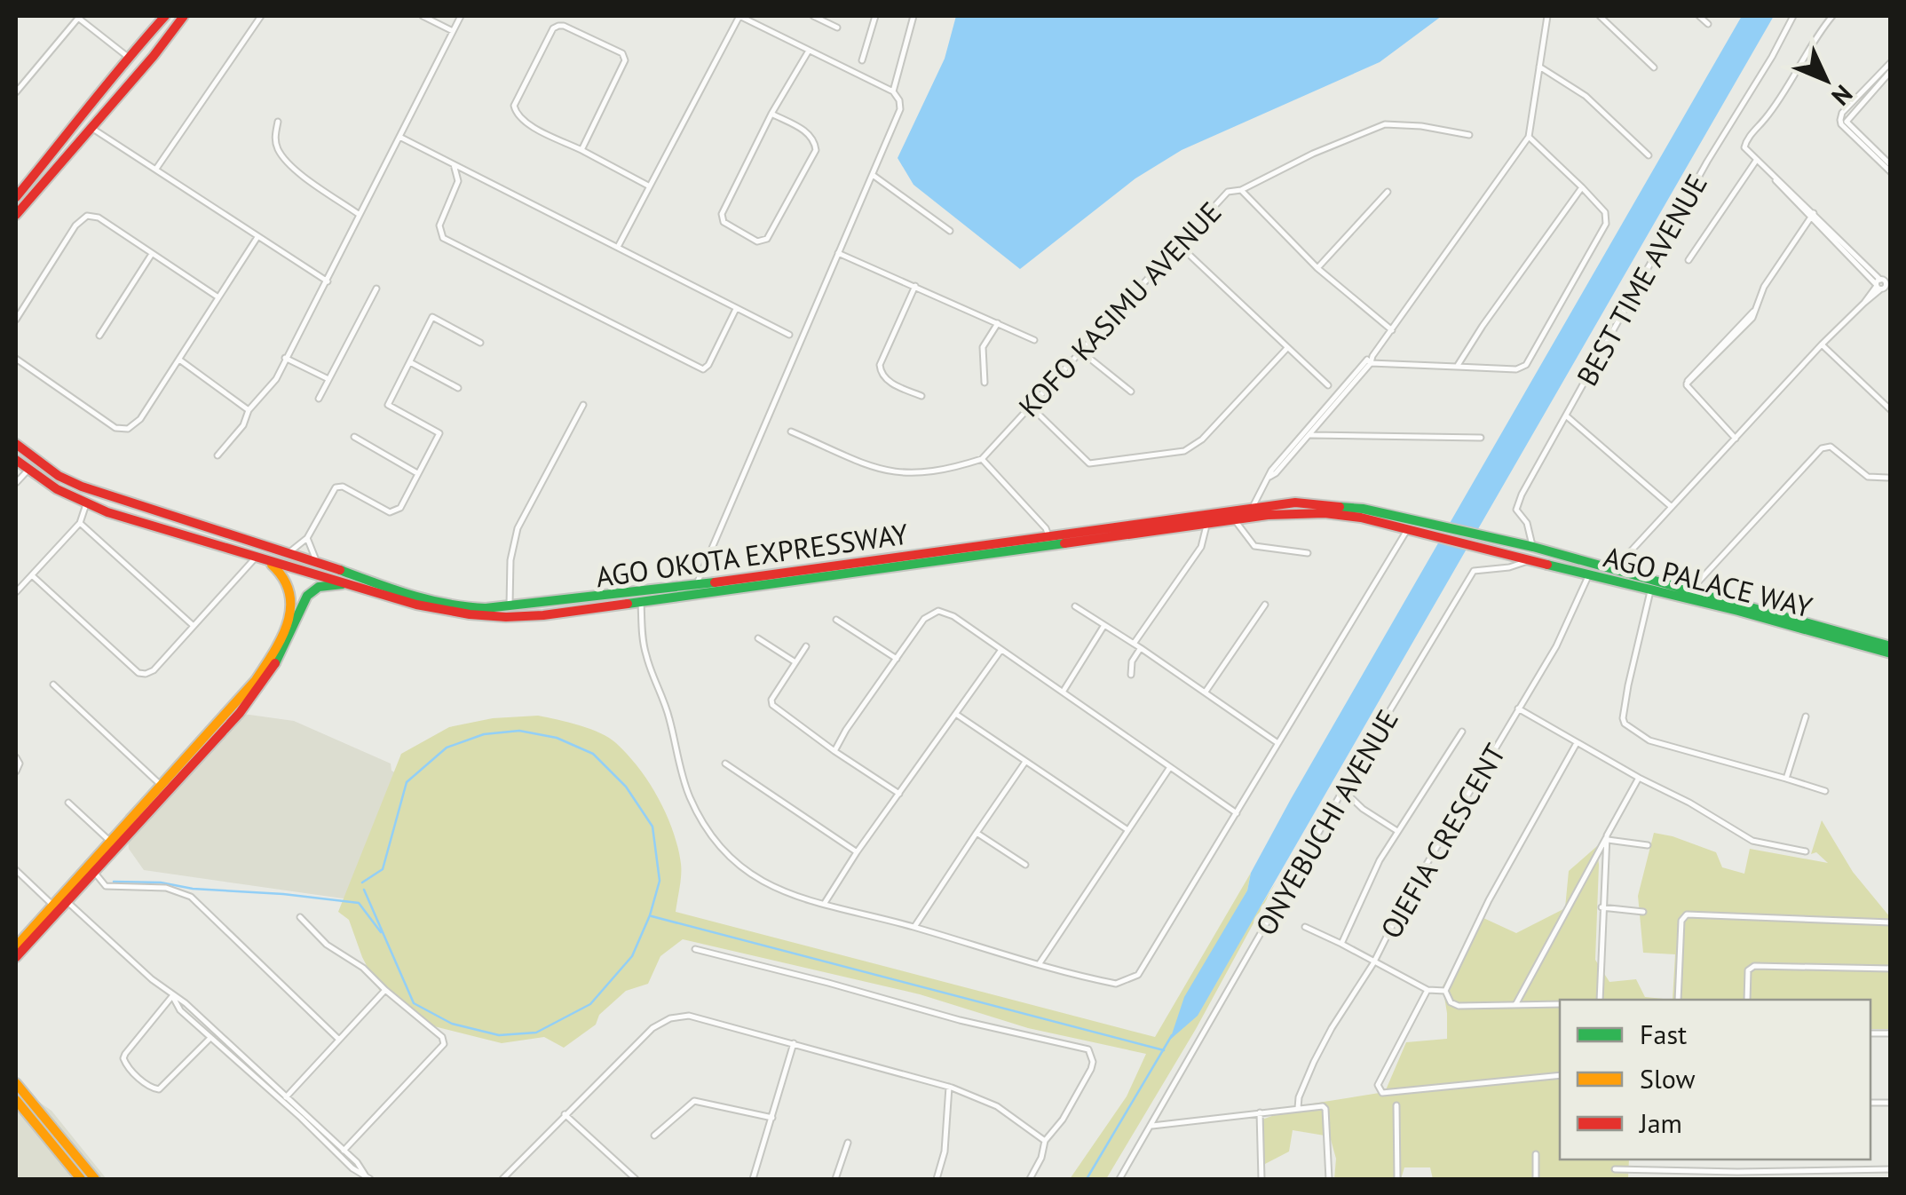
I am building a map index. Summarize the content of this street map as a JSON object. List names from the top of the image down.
{
  "streets": {
    "main road": ["AGO OKOTA EXPRESSWAY", "AGO PALACE WAY"],
    "street": [
      "BEST TIME AVENUE",
      "KOFO KASIMU AVENUE",
      "ONYEBUCHI AVENUE",
      "OJEFIA CRESCENT"
    ]
  },
  "crossings": [
    ["BEST TIME AVENUE", "AGO PALACE WAY"],
    ["AGO OKOTA EXPRESSWAY", "AGO PALACE WAY"],
    ["AGO PALACE WAY", "ONYEBUCHI AVENUE"],
    ["AGO PALACE WAY", "OJEFIA CRESCENT"]
  ],
  "legend": ["Fast", "Slow", "Jam"],
  "north": "bottom right"
}
